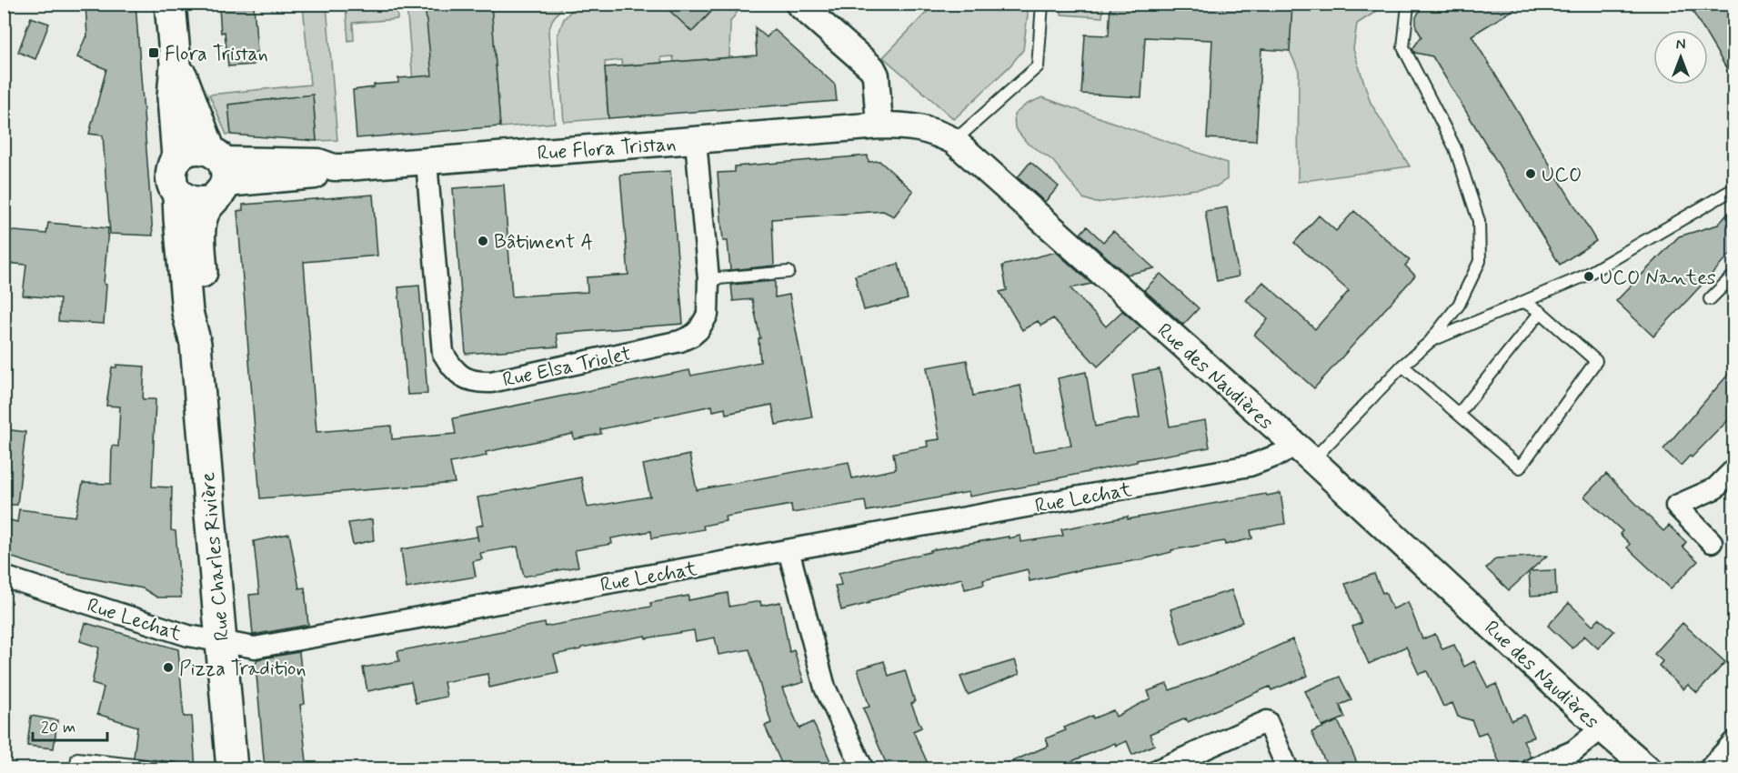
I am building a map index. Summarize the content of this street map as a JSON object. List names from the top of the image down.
{
  "streets": {
    "main road": ["Rue Charles Rivière"],
    "street": [
      "Rue Flora Tristan",
      "Rue Elsa Triolet",
      "Rue des Naudières",
      "Rue Lechat"
    ]
  },
  "crossings": [
    ["Rue Flora Tristan", "Rue Elsa Triolet"],
    ["Rue Flora Tristan", "Rue des Naudières"],
    ["Rue Flora Tristan", "Rue Charles Rivière"],
    ["Rue des Naudières", "Rue Lechat"],
    ["Rue Lechat", "Rue Charles Rivière"]
  ],
  "places": {
    "transit": ["Flora Tristan"],
    "other": [
      "UCO",
      "Bâtiment A",
      "UCO Nantes",
      "Pizza Tradition"
    ]
  },
  "scale_bar": "20 m",
  "north": "top"
}
